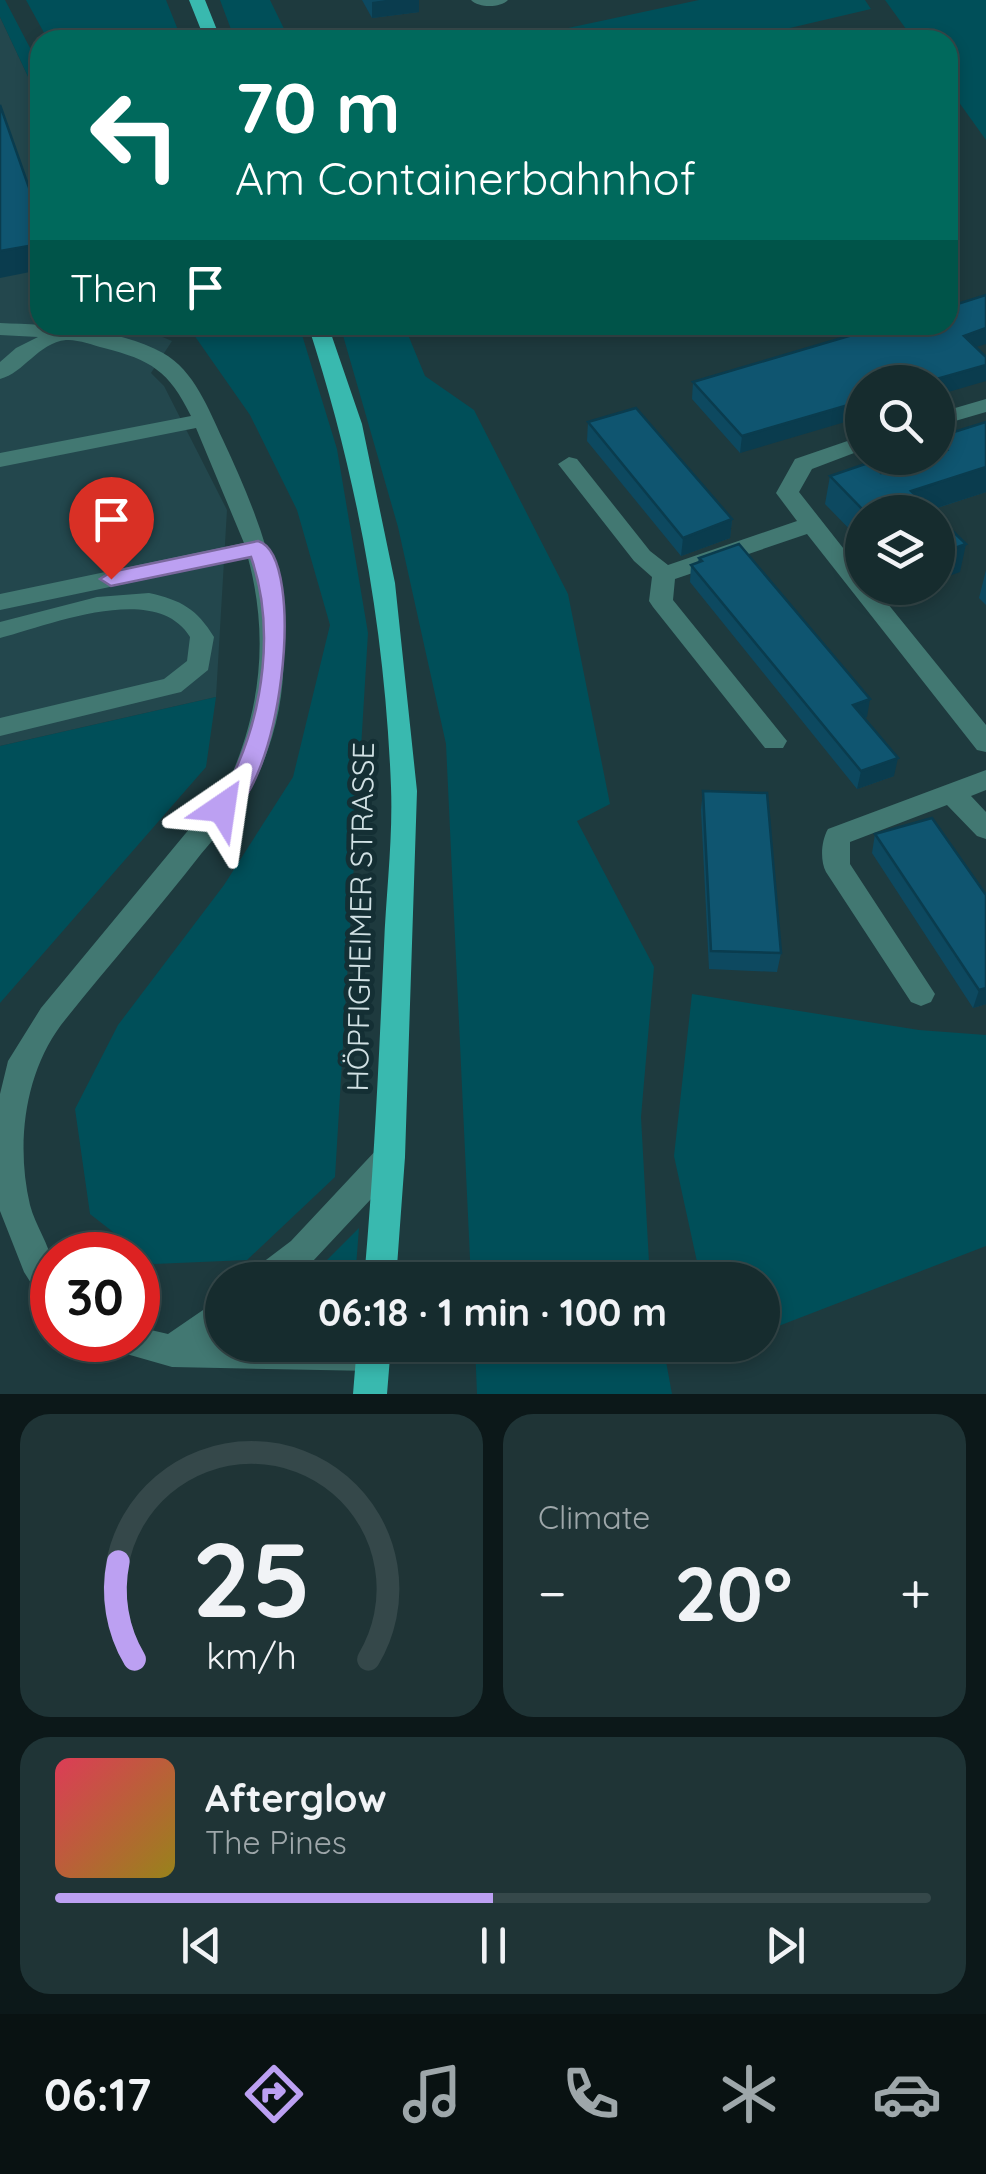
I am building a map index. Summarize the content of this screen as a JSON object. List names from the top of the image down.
{
  "streets": {
    "main road": ["HÖPFIGHEIMER STRASSE"]
  },
  "page": {
    "turn": ["70 m", "Am Containerbahnhof"],
    "then": "Then",
    "limit": "30",
    "trip": "06:18 · 1 min · 100 m",
    "tile": "Climate",
    "heat": ["−", "20°", "+"],
    "song": ["Afterglow", "The Pines"],
    "tabs": "06:17",
    "gauge": ["25", "km/h"]
  }
}
